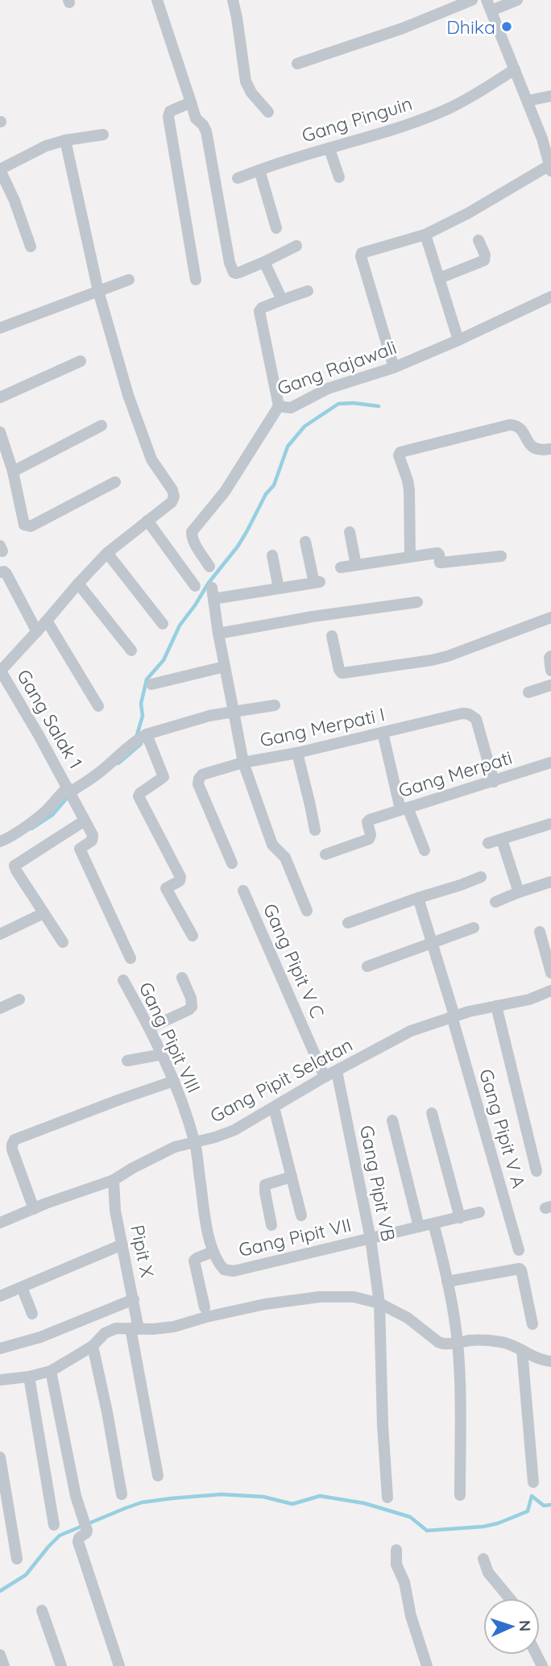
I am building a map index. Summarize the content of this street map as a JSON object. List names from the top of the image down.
{
  "streets": {
    "street": [
      "Gang Pinguin",
      "Gang Rajawali",
      "Gang Salak 1",
      "Gang Merpati I",
      "Gang Merpati",
      "Gang Pipit V C",
      "Gang Pipit VIII",
      "Gang Pipit Selatan",
      "Gang Pipit V A",
      "Gang Pipit VB",
      "Gang Pipit VII",
      "Pipit X"
    ]
  },
  "crossings": [
    ["Gang Merpati I", "Gang Merpati"],
    ["Gang Pipit V C", "Gang Pipit Selatan"],
    ["Gang Pipit VIII", "Gang Pipit Selatan"],
    ["Gang Pipit VIII", "Gang Pipit VII"],
    ["Gang Pipit Selatan", "Gang Pipit V A"],
    ["Gang Pipit Selatan", "Gang Pipit VB"],
    ["Gang Pipit Selatan", "Gang Pipit VII"],
    ["Gang Pipit Selatan", "Pipit X"],
    ["Gang Pipit VB", "Gang Pipit VII"]
  ],
  "places": ["Dhika"],
  "north": "right"
}
